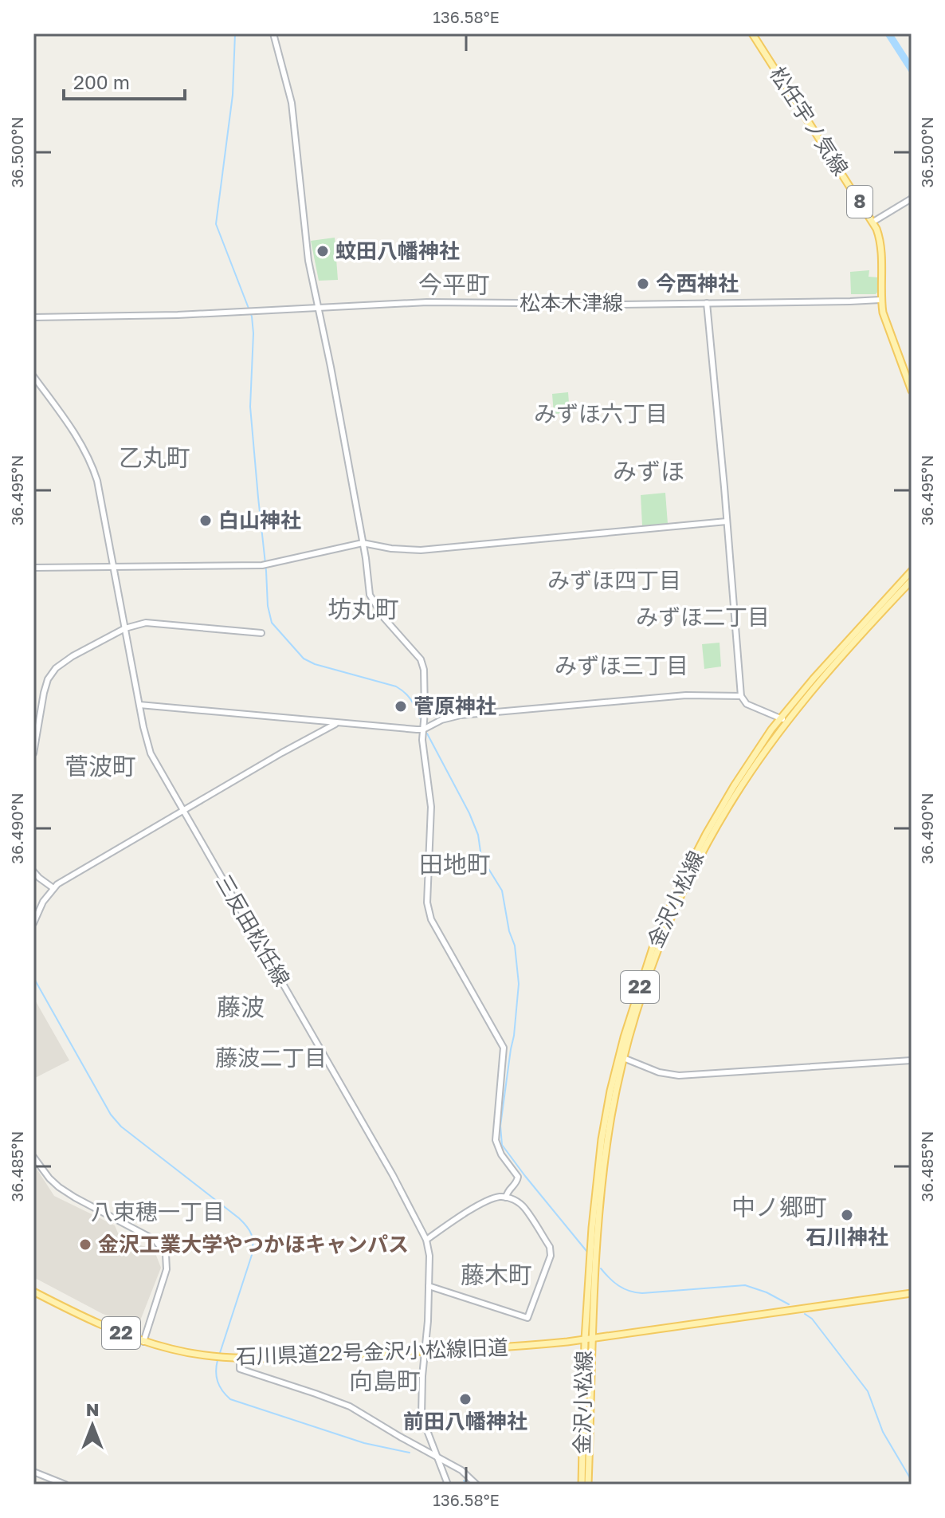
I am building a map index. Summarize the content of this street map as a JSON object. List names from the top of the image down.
{
  "streets": {
    "main road": [
      "松任宇ノ気線",
      "8",
      "金沢小松線",
      "22",
      "石川県道22号金沢小松線旧道"
    ],
    "street": ["松本木津線", "三反田松任線"]
  },
  "crossings": [
    ["松任宇ノ気線", "松本木津線"],
    ["金沢小松線", "石川県道22号金沢小松線旧道"],
    ["三反田松任線", "石川県道22号金沢小松線旧道"]
  ],
  "districts": [
    "今平町",
    "みずほ六丁目",
    "乙丸町",
    "みずほ",
    "みずほ四丁目",
    "坊丸町",
    "みずほ二丁目",
    "みずほ三丁目",
    "菅波町",
    "田地町",
    "藤波",
    "藤波二丁目",
    "中ノ郷町",
    "八束穂一丁目",
    "藤木町",
    "向島町"
  ],
  "places": [
    "蚊田八幡神社",
    "今西神社",
    "白山神社",
    "菅原神社",
    "石川神社",
    "金沢工業大学やつかほキャンパス",
    "前田八幡神社"
  ],
  "scale_bar": "200 m",
  "north": "top",
  "coordinates": [
    "136.58°E",
    "36.500°N",
    "36.495°N",
    "36.490°N",
    "36.485°N"
  ]
}
